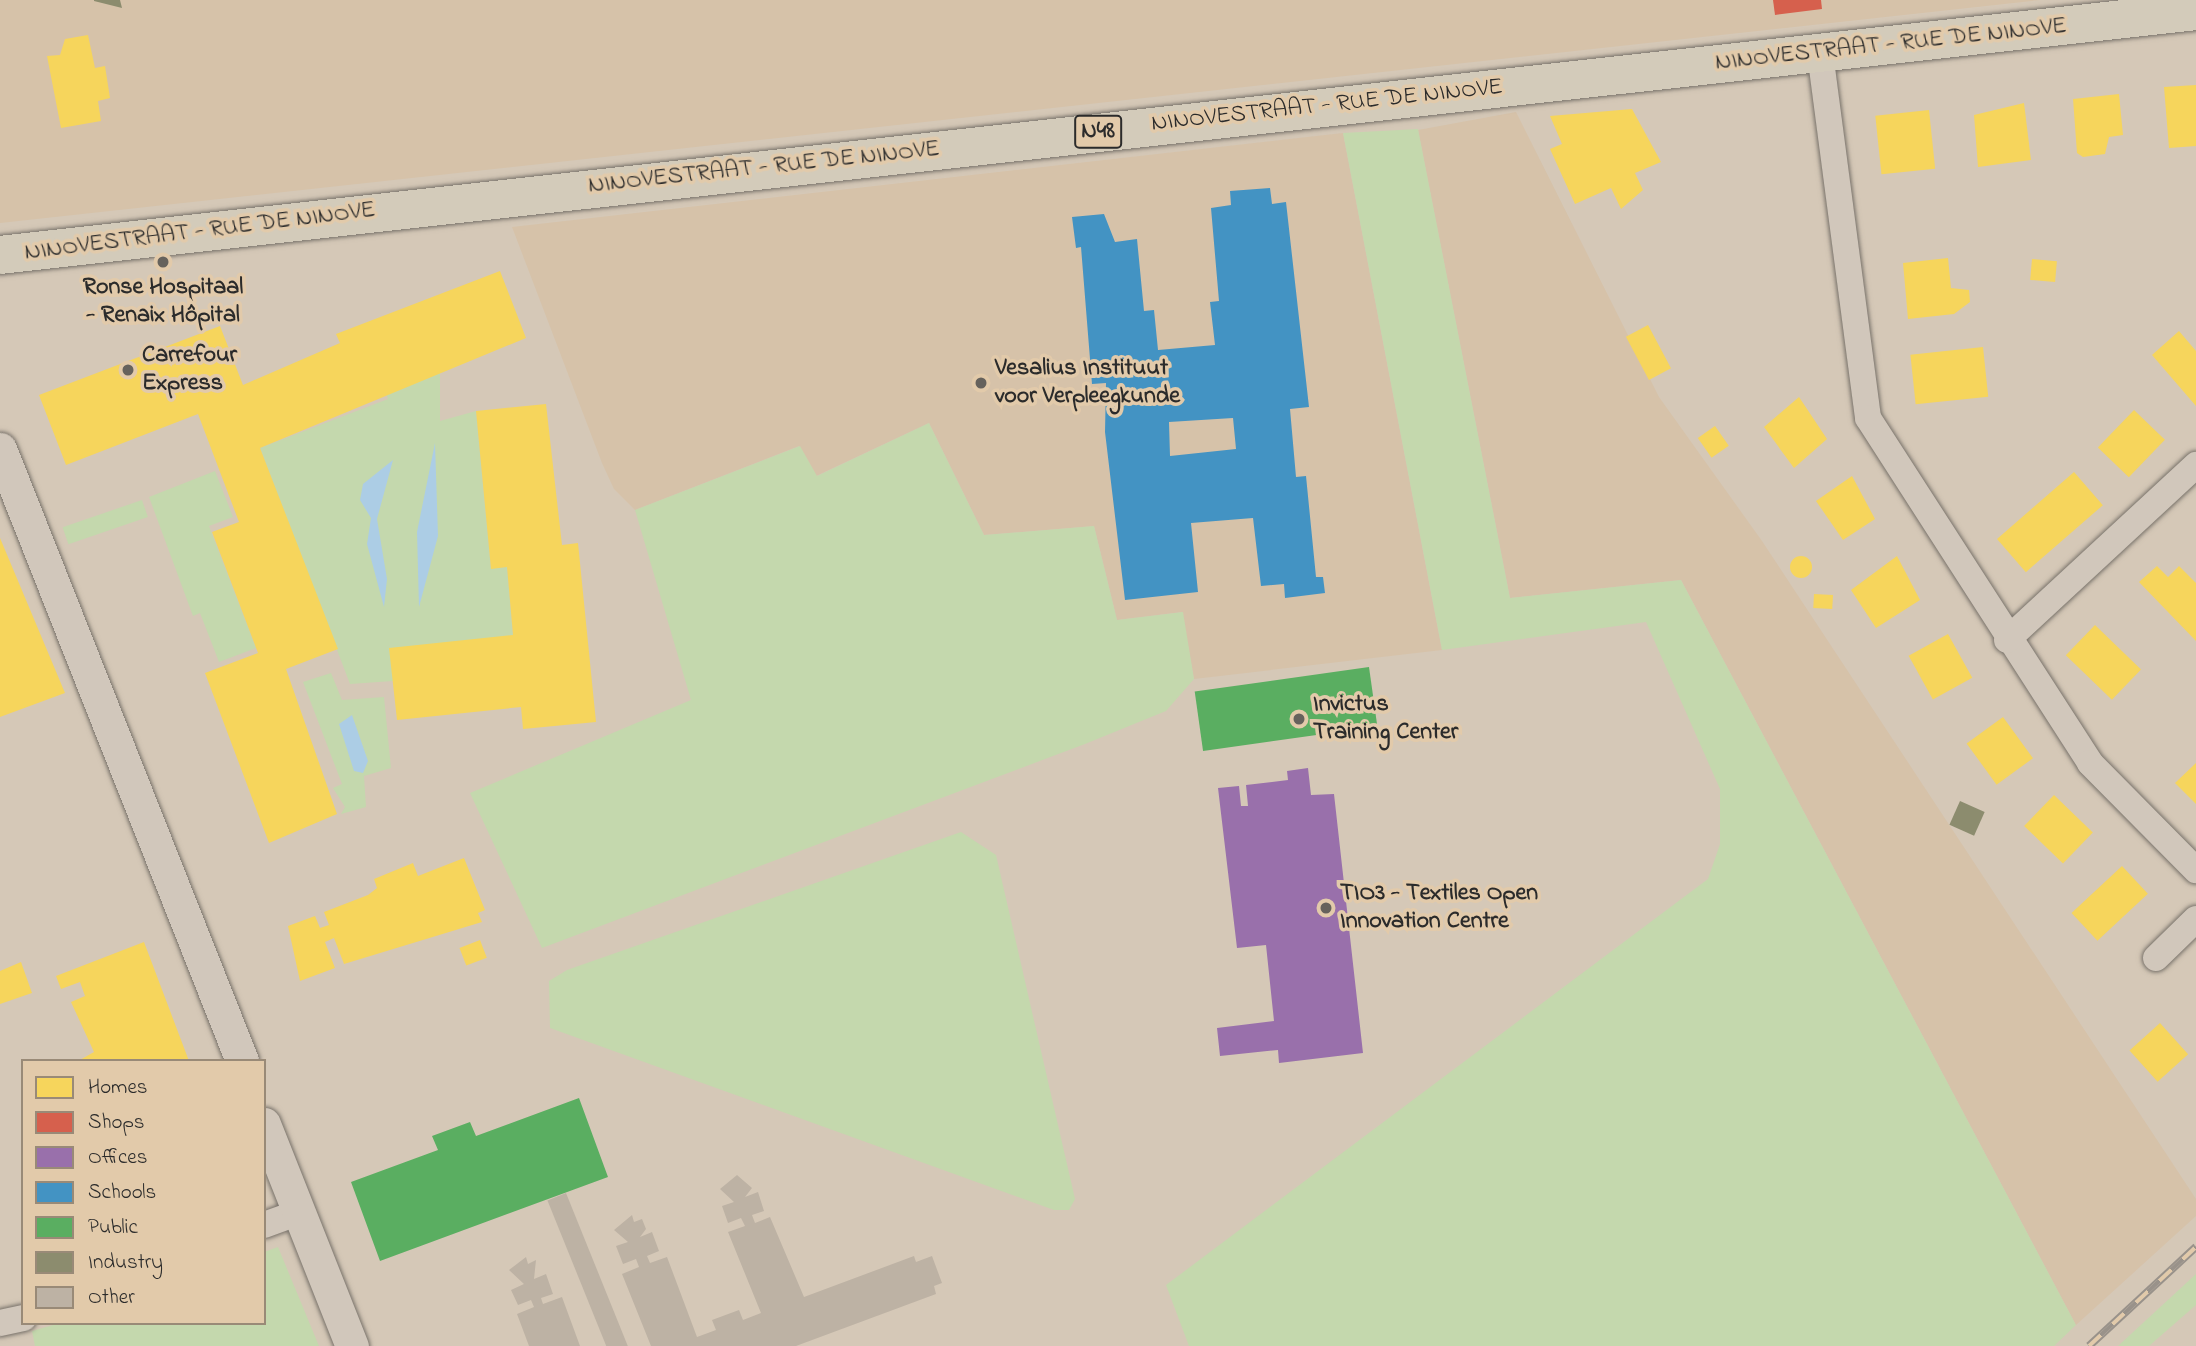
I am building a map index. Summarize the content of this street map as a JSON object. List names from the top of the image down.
{
  "streets": {
    "main road": ["NINOVESTRAAT - RUE DE NINOVE", "N48"]
  },
  "places": [
    "Ronse Hospitaal - Renaix Hôpital",
    "Carrefour Express",
    "Vesalius Instituut voor Verpleegkunde",
    "Invictus Training Center",
    "TIO3 - Textiles Open Innovation Centre"
  ],
  "legend": [
    "Homes",
    "Shops",
    "Offices",
    "Schools",
    "Public",
    "Industry",
    "Other"
  ]
}
